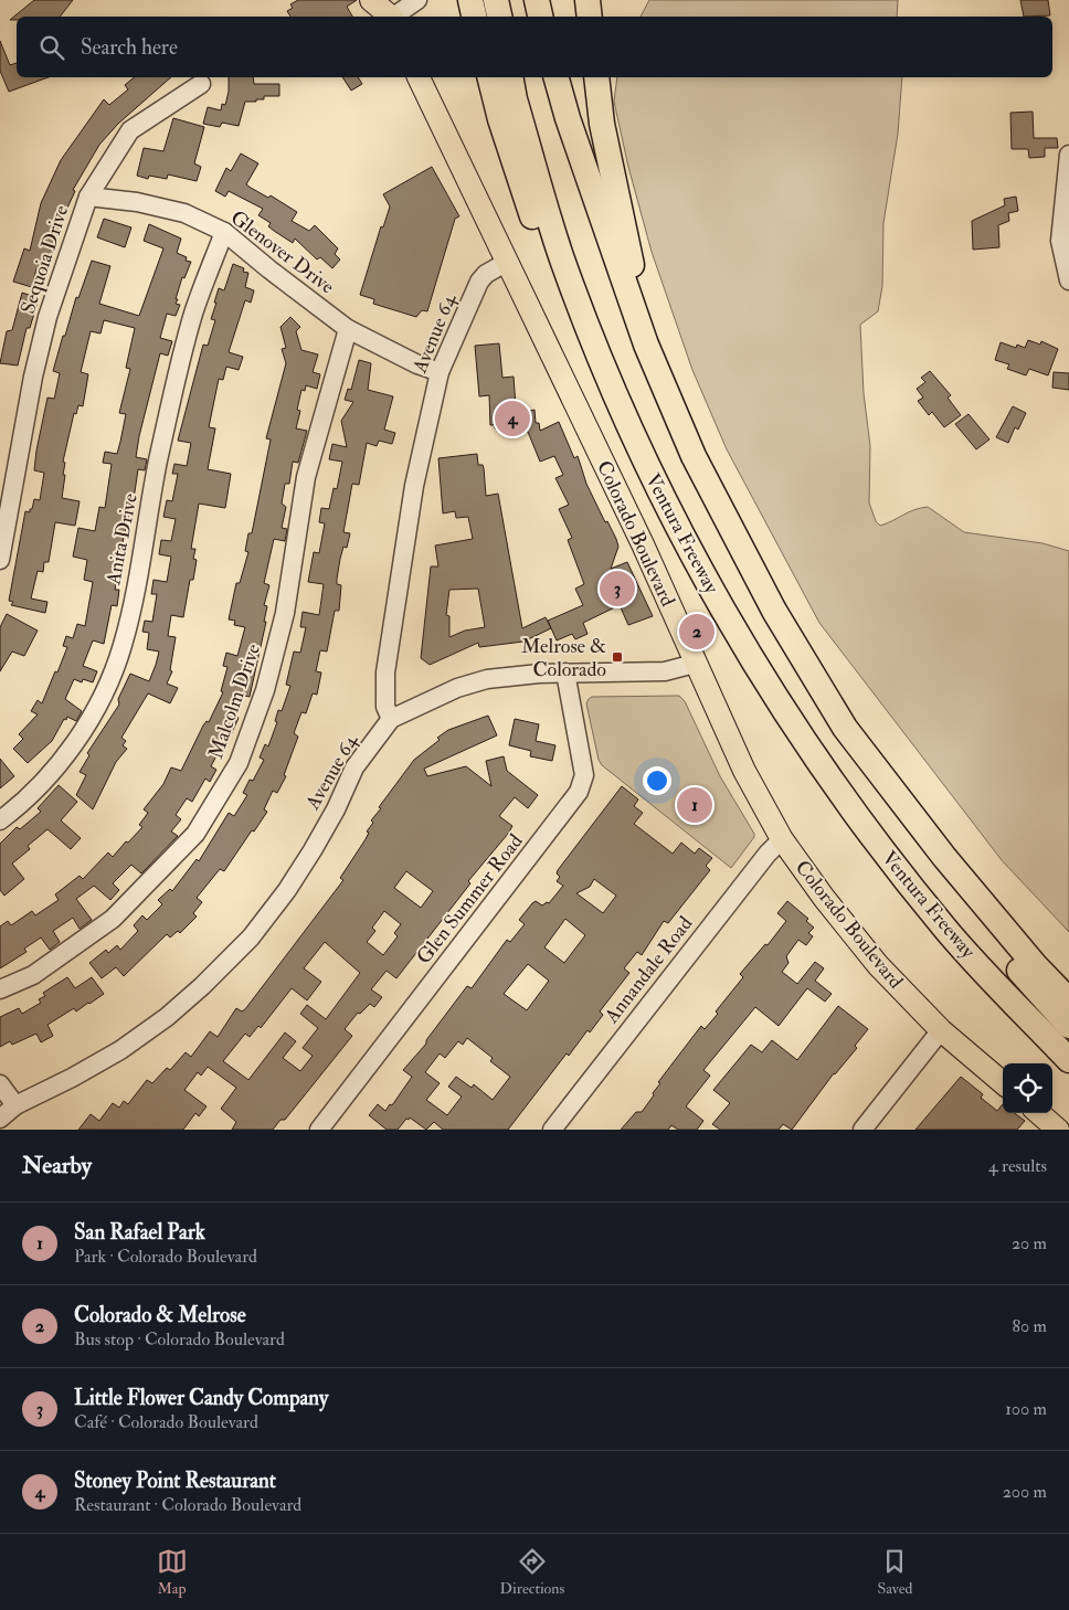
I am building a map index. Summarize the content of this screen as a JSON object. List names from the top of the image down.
{
  "streets": {
    "highway": ["Ventura Freeway"],
    "main road": ["Colorado Boulevard"],
    "street": [
      "Glenover Drive",
      "Sequoia Drive",
      "Avenue 64",
      "Anita Drive",
      "Malcolm Drive",
      "Glen Summer Road",
      "Annandale Road"
    ]
  },
  "crossings": [
    ["Glenover Drive", "Sequoia Drive"],
    ["Glenover Drive", "Avenue 64"],
    ["Glenover Drive", "Anita Drive"],
    ["Glenover Drive", "Malcolm Drive"],
    ["Avenue 64", "Colorado Boulevard"],
    ["Colorado Boulevard", "Annandale Road"]
  ],
  "places": {
    "transit": ["Melrose & Colorado"]
  },
  "page": {
    "search": "Search here",
    "pins": [
      "4",
      "3",
      "2",
      "1"
    ],
    "heading": ["Nearby", "4 results"],
    "list": [
      {
        "mark": "1",
        "name": "San Rafael Park",
        "note": "Park · Colorado Boulevard",
        "value": "20 m"
      },
      {
        "mark": "2",
        "name": "Colorado & Melrose",
        "note": "Bus stop · Colorado Boulevard",
        "value": "80 m"
      },
      {
        "mark": "3",
        "name": "Little Flower Candy Company",
        "note": "Café · Colorado Boulevard",
        "value": "100 m"
      },
      {
        "mark": "4",
        "name": "Stoney Point Restaurant",
        "note": "Restaurant · Colorado Boulevard",
        "value": "200 m"
      }
    ],
    "nav": ["Map", "Directions", "Saved"]
  }
}
